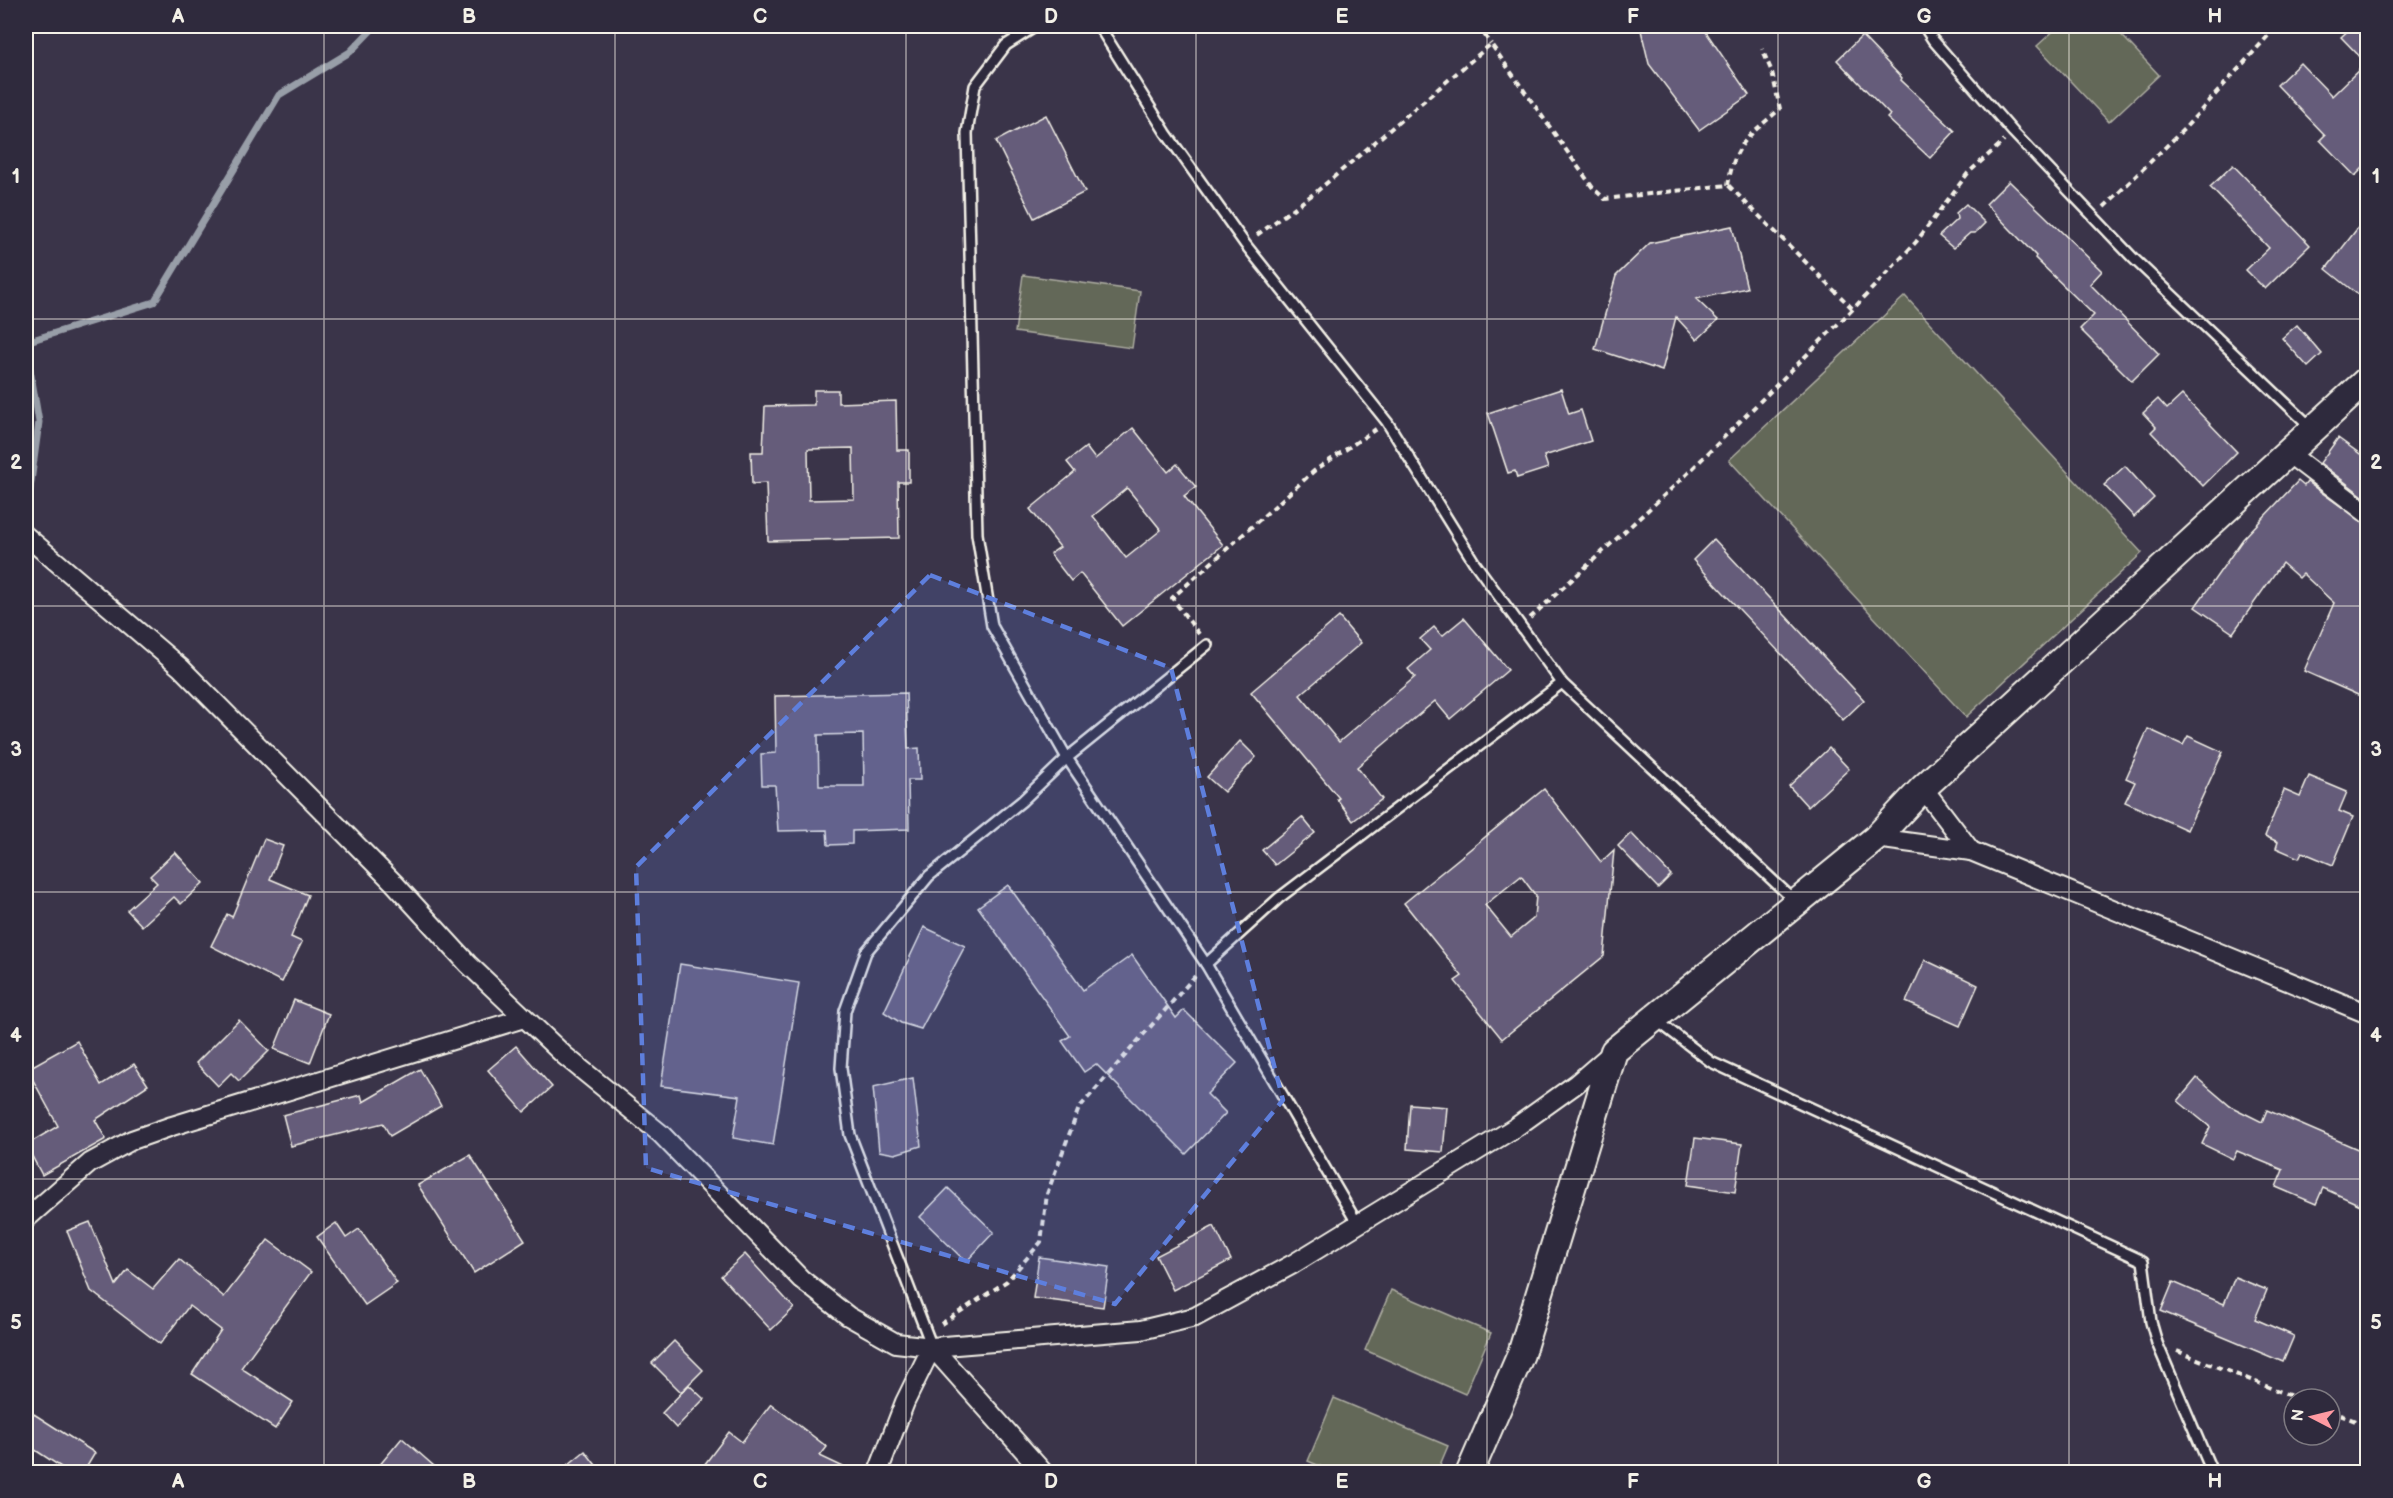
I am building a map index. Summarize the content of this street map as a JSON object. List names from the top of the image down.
{
  "north": "left",
  "grid": {
    "columns": [
      "A",
      "B",
      "C",
      "D",
      "E",
      "F",
      "G",
      "H"
    ],
    "rows": [
      "1",
      "2",
      "3",
      "4",
      "5"
    ]
  }
}
